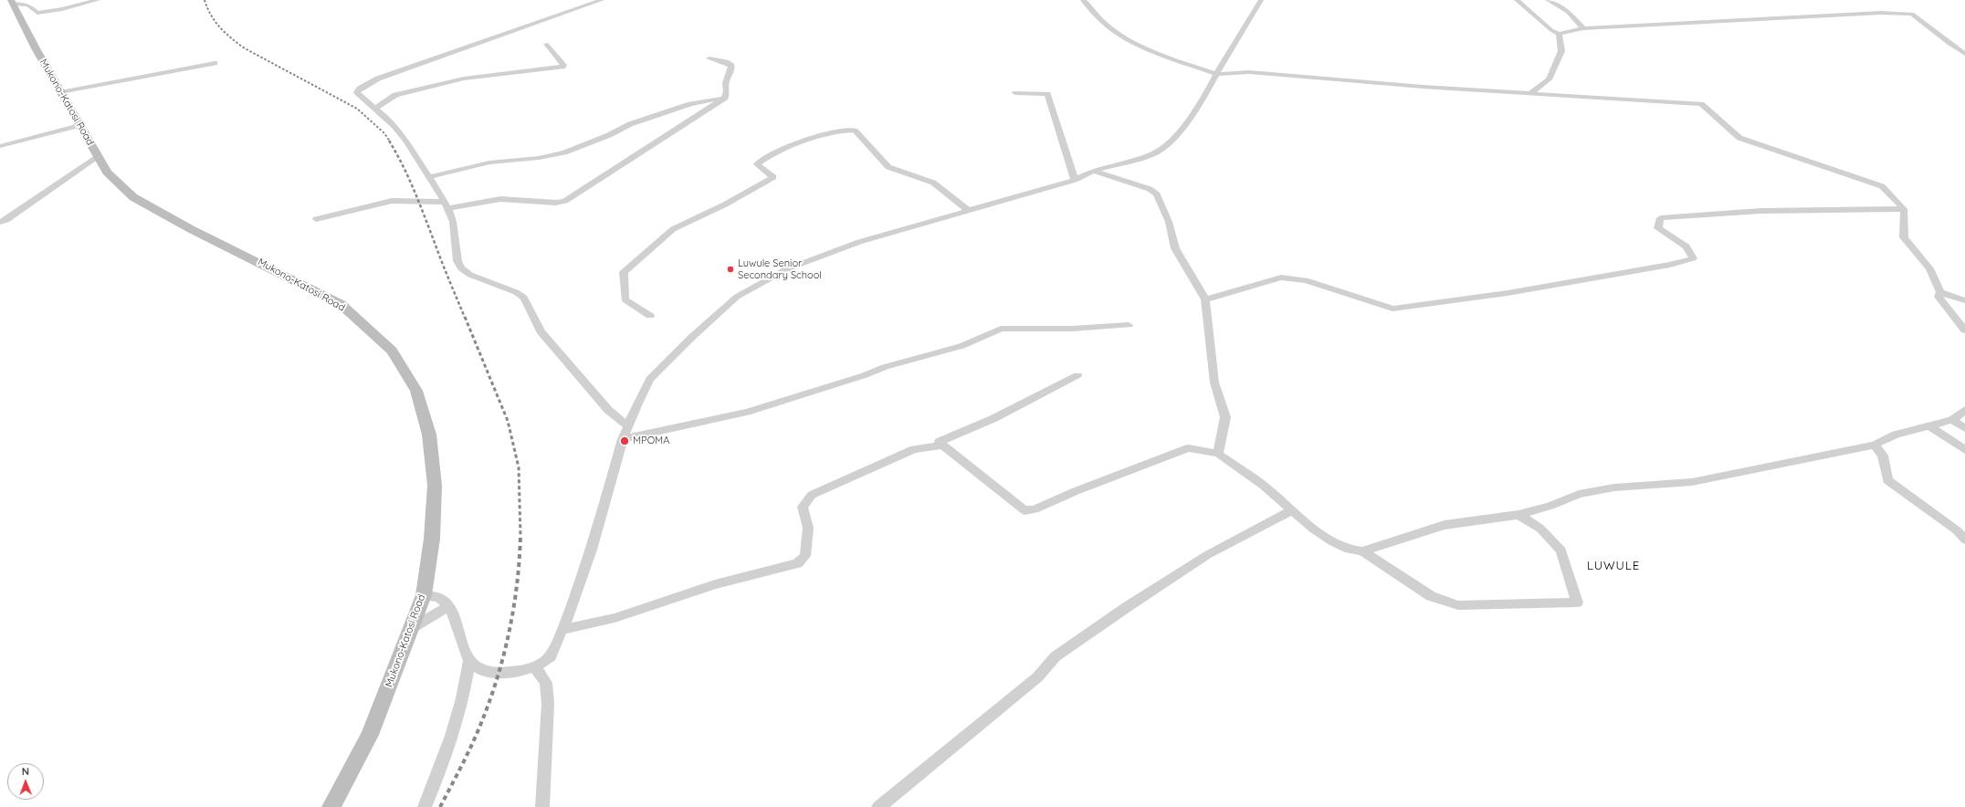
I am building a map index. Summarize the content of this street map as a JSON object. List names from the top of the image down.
{
  "streets": {
    "main road": ["Mukono-Katosi Road"]
  },
  "districts": ["LUWULE"],
  "places": ["Luwule Senior Secondary School", "MPOMA"],
  "north": "top"
}
